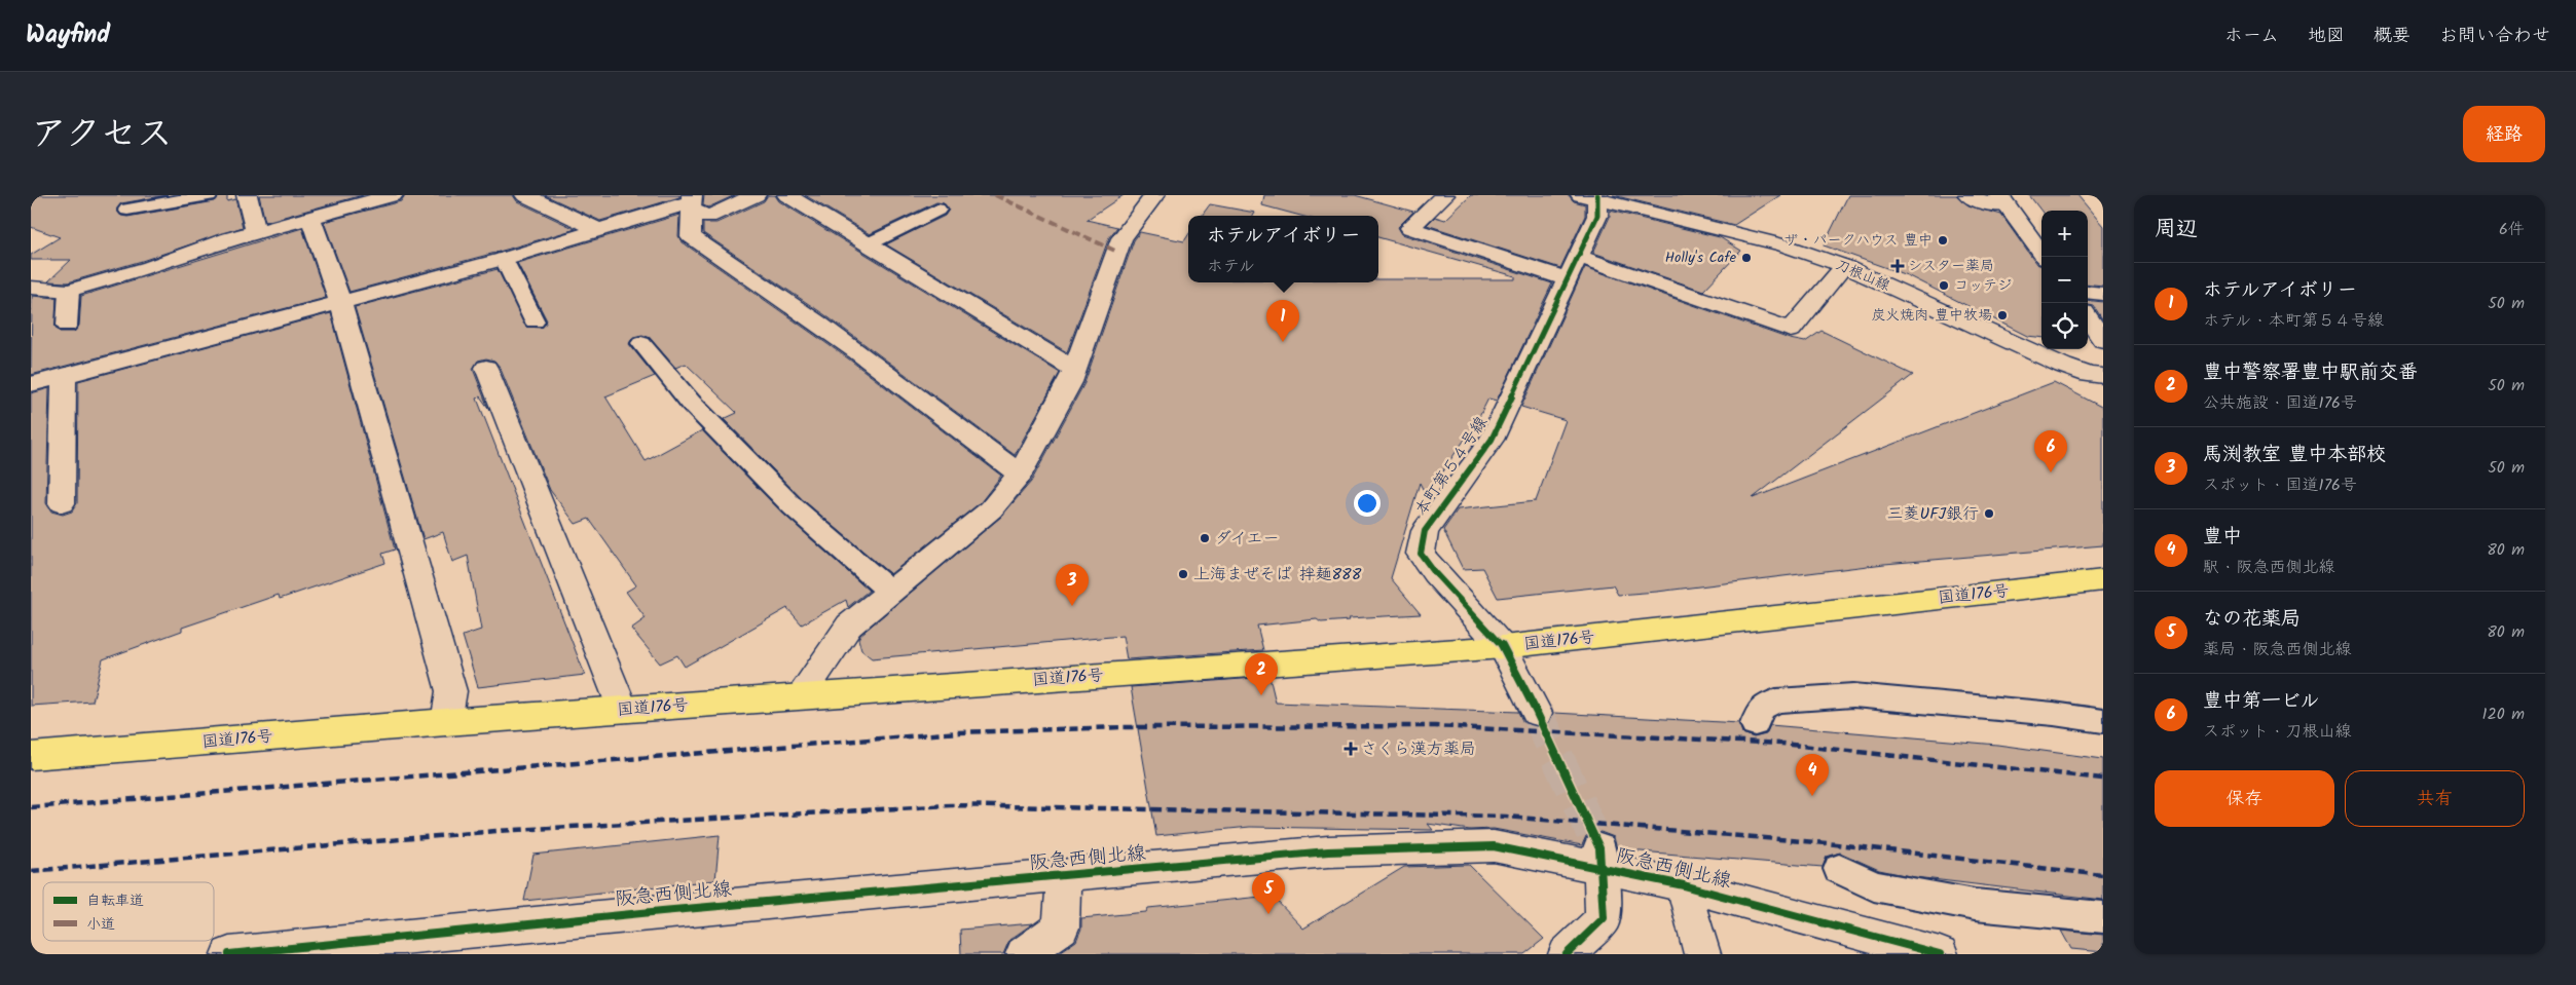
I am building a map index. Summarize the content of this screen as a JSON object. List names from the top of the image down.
{
  "streets": {
    "highway": ["国道176号"],
    "street": ["刀根山線", "本町第５４号線", "阪急西側北線"]
  },
  "crossings": [
    ["刀根山線", "本町第５４号線"],
    ["本町第５４号線", "国道176号"]
  ],
  "places": {
    "other": [
      "ザ・パークハウス 豊中",
      "Holly's Cafe",
      "コッテジ",
      "炭火焼肉 豊中牧場",
      "三菱UFJ銀行",
      "ダイエー",
      "上海まぜそば 拌麺888"
    ],
    "health": ["シスター薬局", "さくら漢方薬局"]
  },
  "legend": ["自転車道", "小道"],
  "page": {
    "header": "Wayfind",
    "nav": [
      "ホーム",
      "地図",
      "概要",
      "お問い合わせ"
    ],
    "title": "アクセス",
    "buttons": [
      "経路",
      ["保存", "共有"]
    ],
    "heading": ["周辺", "6件"],
    "map_buttons": ["+", "−"],
    "popup": ["ホテルアイボリー", "ホテル"],
    "list": [
      {
        "mark": "1",
        "name": "ホテルアイボリー",
        "note": "ホテル · 本町第５４号線",
        "value": "50 m"
      },
      {
        "mark": "2",
        "name": "豊中警察署豊中駅前交番",
        "note": "公共施設 · 国道176号",
        "value": "50 m"
      },
      {
        "mark": "3",
        "name": "馬渕教室 豊中本部校",
        "note": "スポット · 国道176号",
        "value": "50 m"
      },
      {
        "mark": "4",
        "name": "豊中",
        "note": "駅 · 阪急西側北線",
        "value": "80 m"
      },
      {
        "mark": "5",
        "name": "なの花薬局",
        "note": "薬局 · 阪急西側北線",
        "value": "80 m"
      },
      {
        "mark": "6",
        "name": "豊中第一ビル",
        "note": "スポット · 刀根山線",
        "value": "120 m"
      }
    ],
    "pins": [
      "1",
      "6",
      "3",
      "2",
      "4",
      "5"
    ]
  }
}
